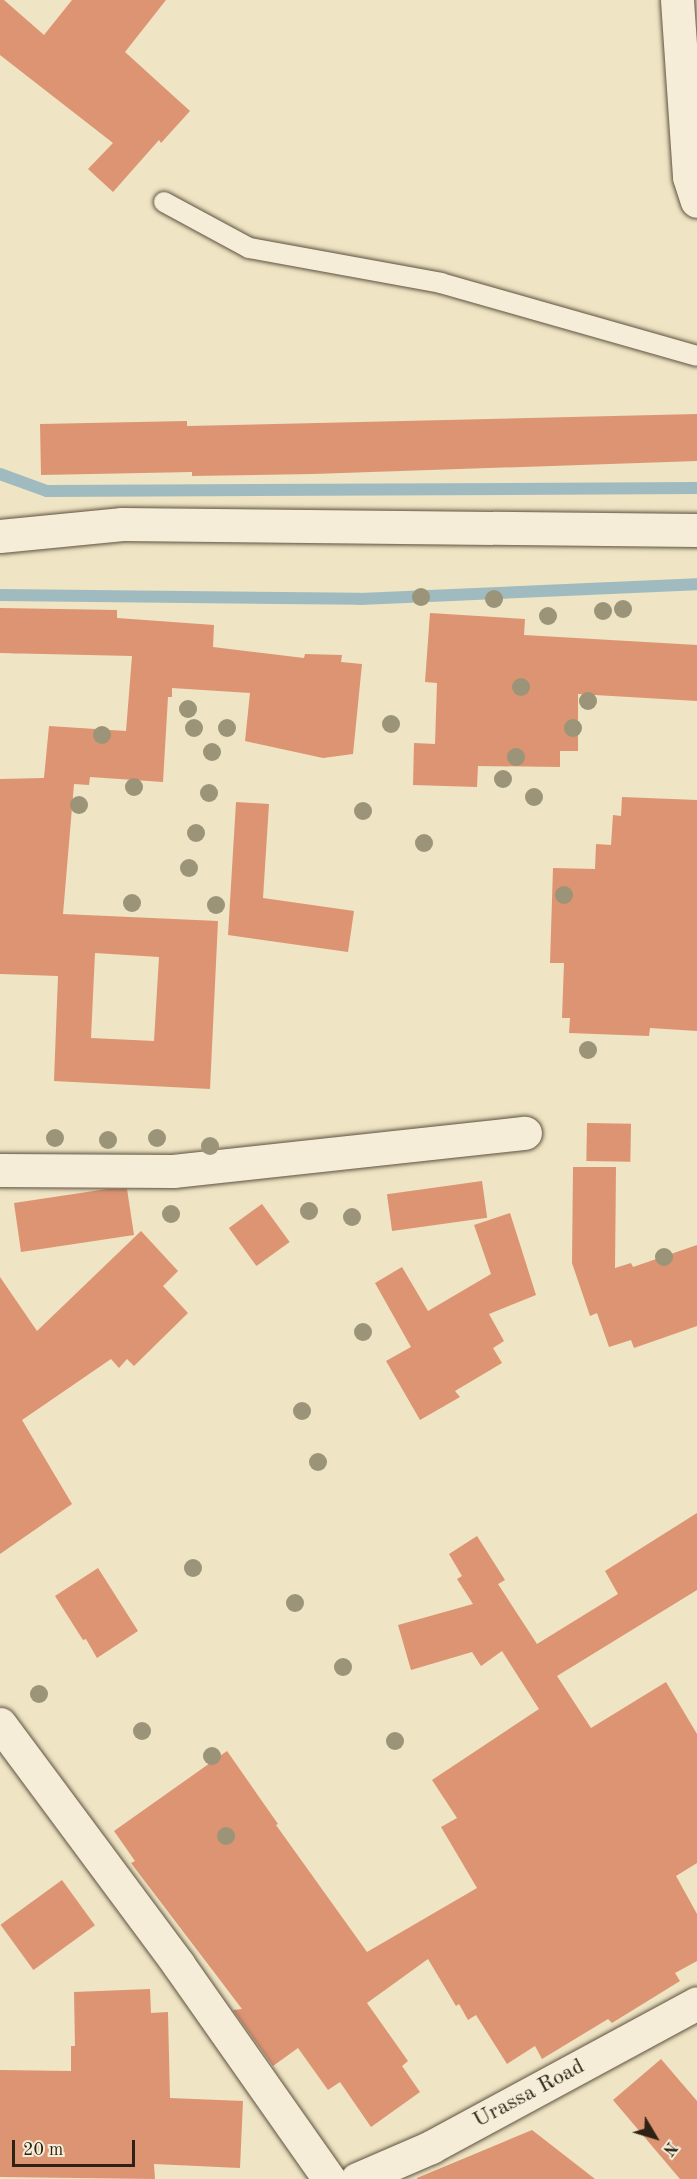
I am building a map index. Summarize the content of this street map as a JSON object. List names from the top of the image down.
{
  "streets": {
    "street": ["Urassa Road"]
  },
  "scale_bar": "20 m",
  "north": "bottom right"
}
